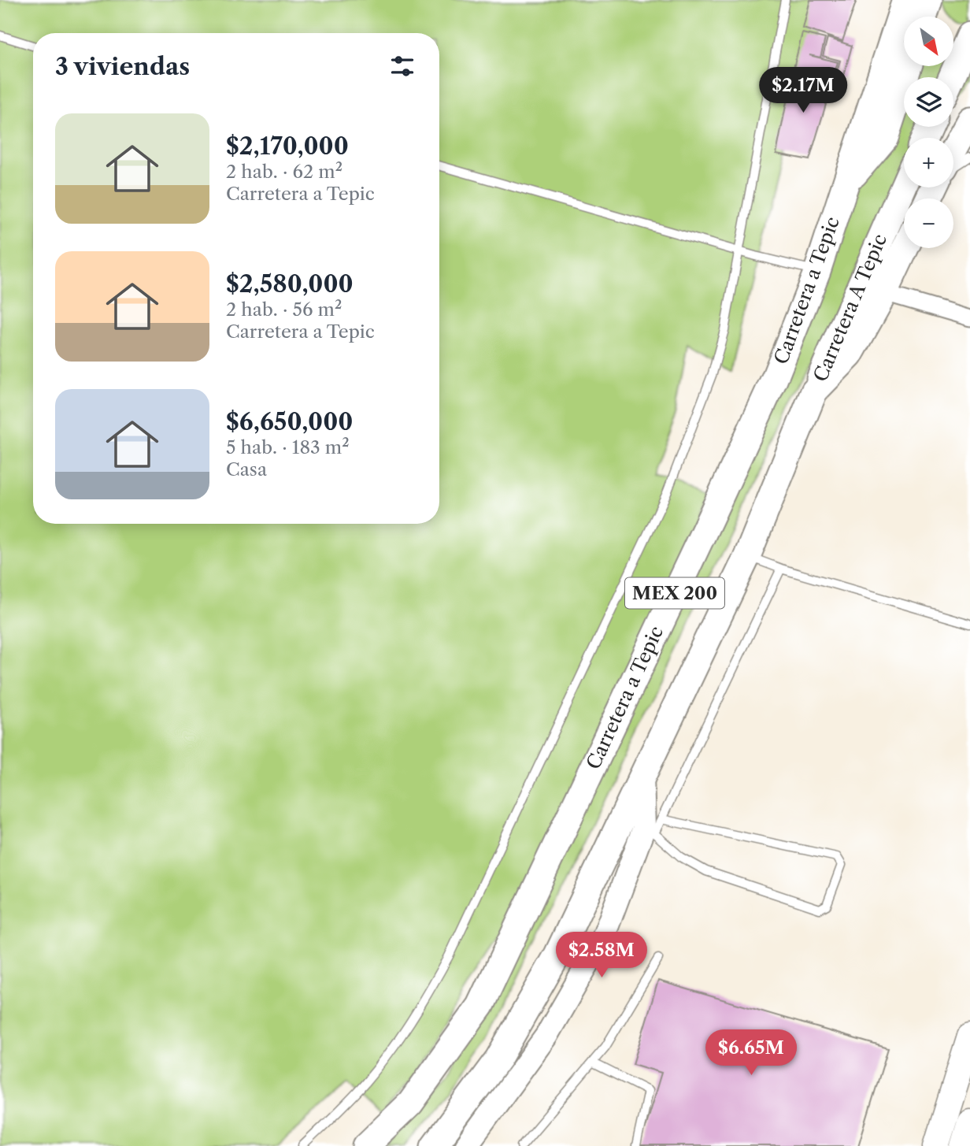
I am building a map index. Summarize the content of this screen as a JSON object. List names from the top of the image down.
{
  "streets": {
    "highway": ["Carretera a Tepic", "Carretera A Tepic", "MEX 200"]
  },
  "crossings": [
    ["Carretera a Tepic", "Carretera A Tepic"]
  ],
  "north": "bottom right",
  "page": {
    "map_buttons": ["+", "−"],
    "heading": "3 viviendas",
    "price": ["$2.17M", "$2.58M", "$6.65M"],
    "list": [
      {
        "name": "$2,170,000",
        "note": "2 hab. · 62 m² · Carretera a Tepic"
      },
      {
        "name": "$2,580,000",
        "note": "2 hab. · 56 m² · Carretera a Tepic"
      },
      {
        "name": "$6,650,000",
        "note": "5 hab. · 183 m² · Casa"
      }
    ]
  }
}
